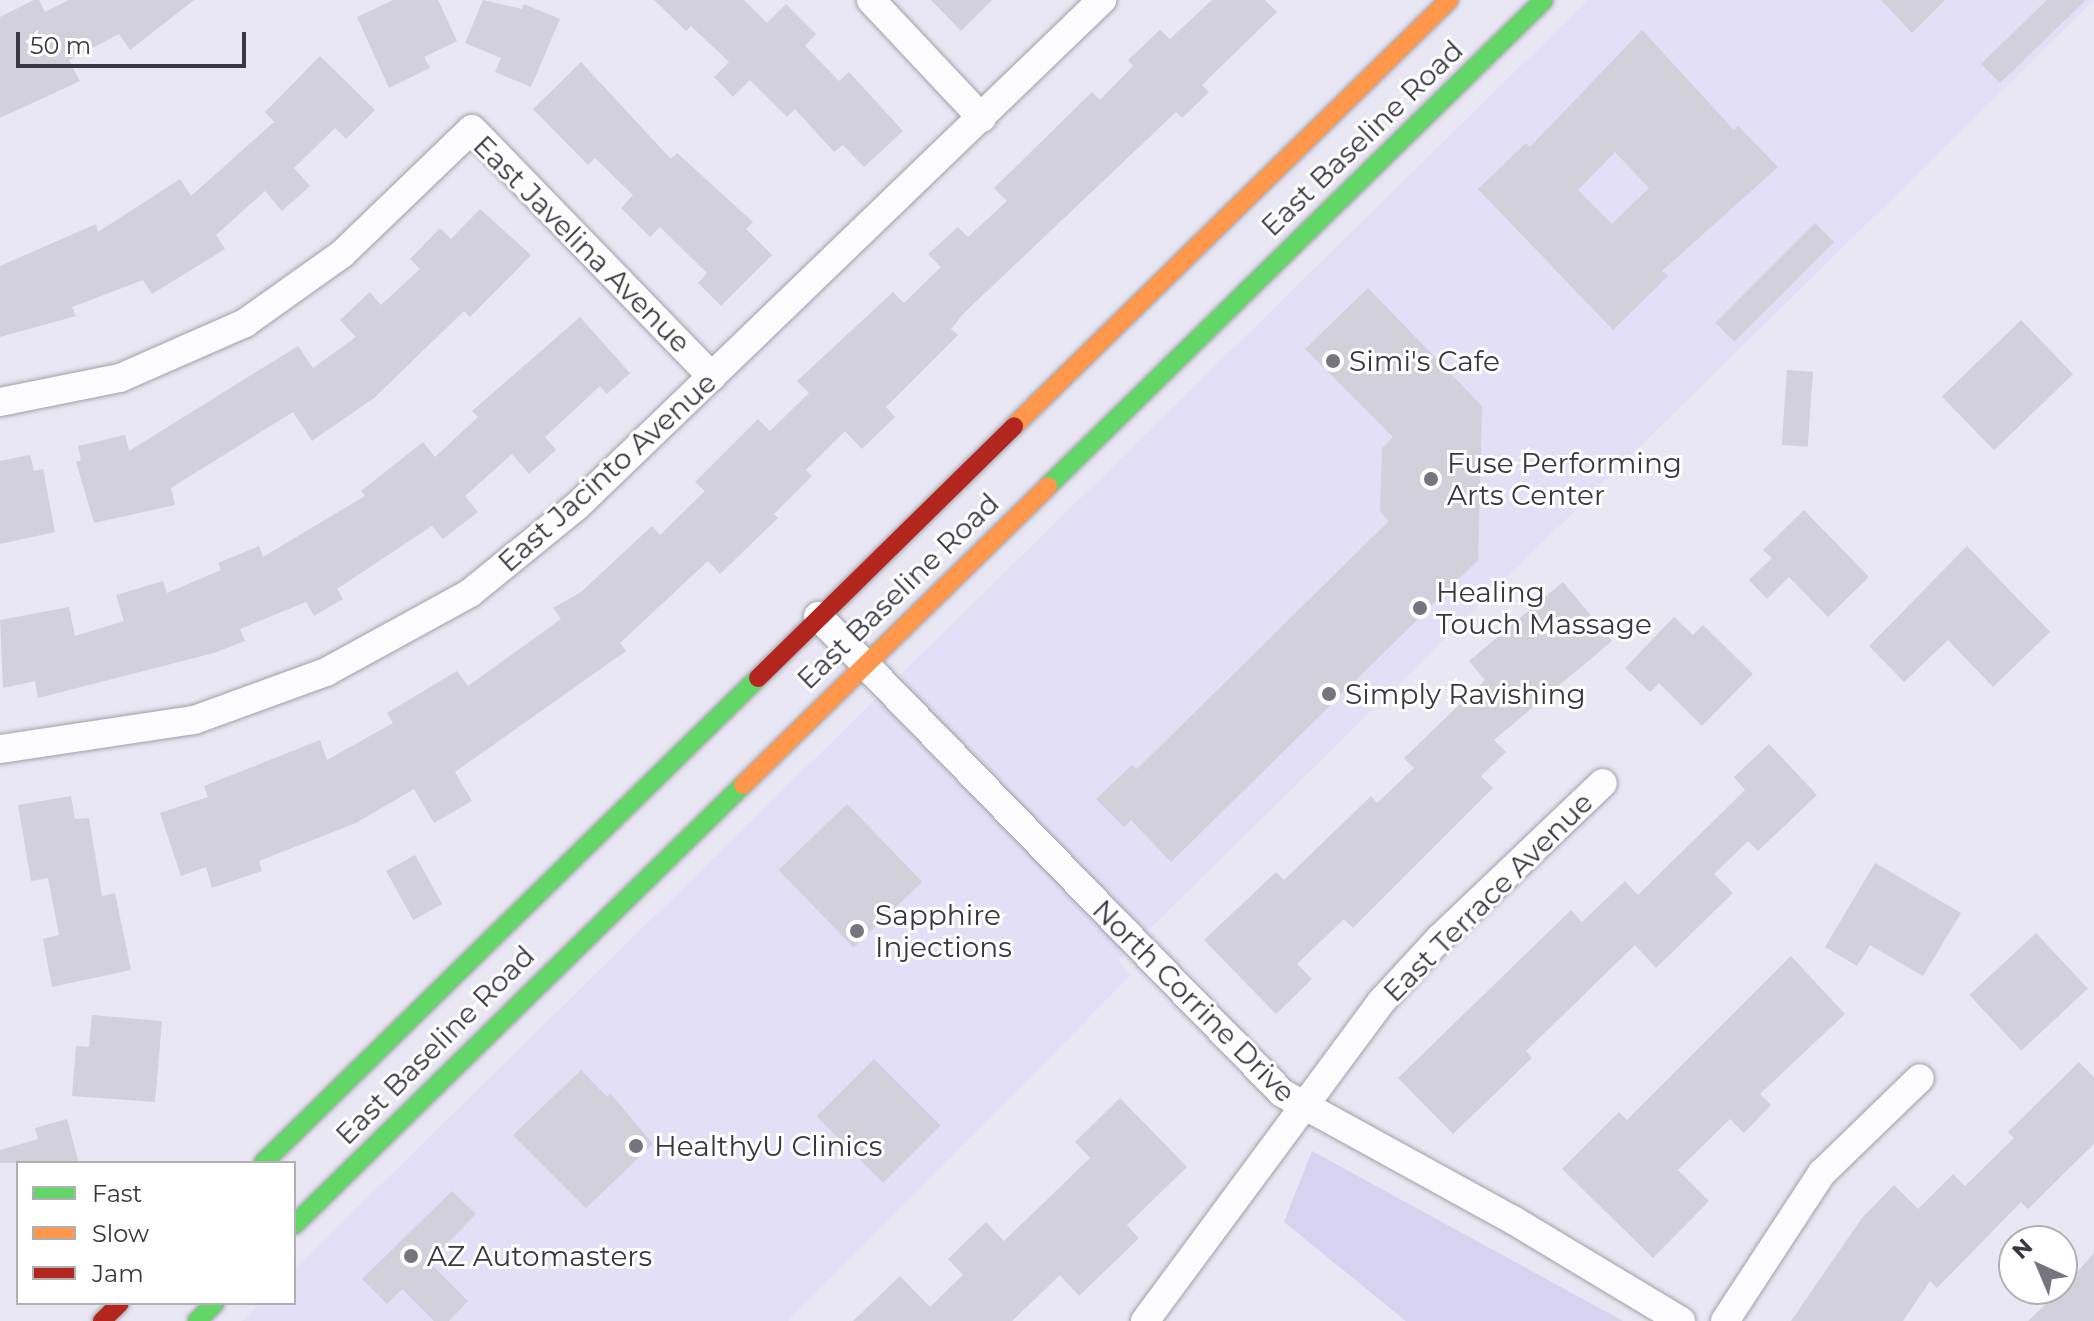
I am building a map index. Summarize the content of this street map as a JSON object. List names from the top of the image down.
{
  "streets": {
    "main road": ["East Baseline Road"],
    "street": [
      "East Javelina Avenue",
      "East Jacinto Avenue",
      "East Terrace Avenue",
      "North Corrine Drive"
    ]
  },
  "crossings": [
    ["East Baseline Road", "North Corrine Drive"],
    ["East Javelina Avenue", "East Jacinto Avenue"],
    ["East Terrace Avenue", "North Corrine Drive"]
  ],
  "places": [
    "Simi's Cafe",
    "Fuse Performing Arts Center",
    "Healing Touch Massage",
    "Simply Ravishing",
    "Sapphire Injections",
    "HealthyU Clinics",
    "AZ Automasters"
  ],
  "legend": ["Fast", "Slow", "Jam"],
  "scale_bar": "50 m",
  "north": "top left"
}
